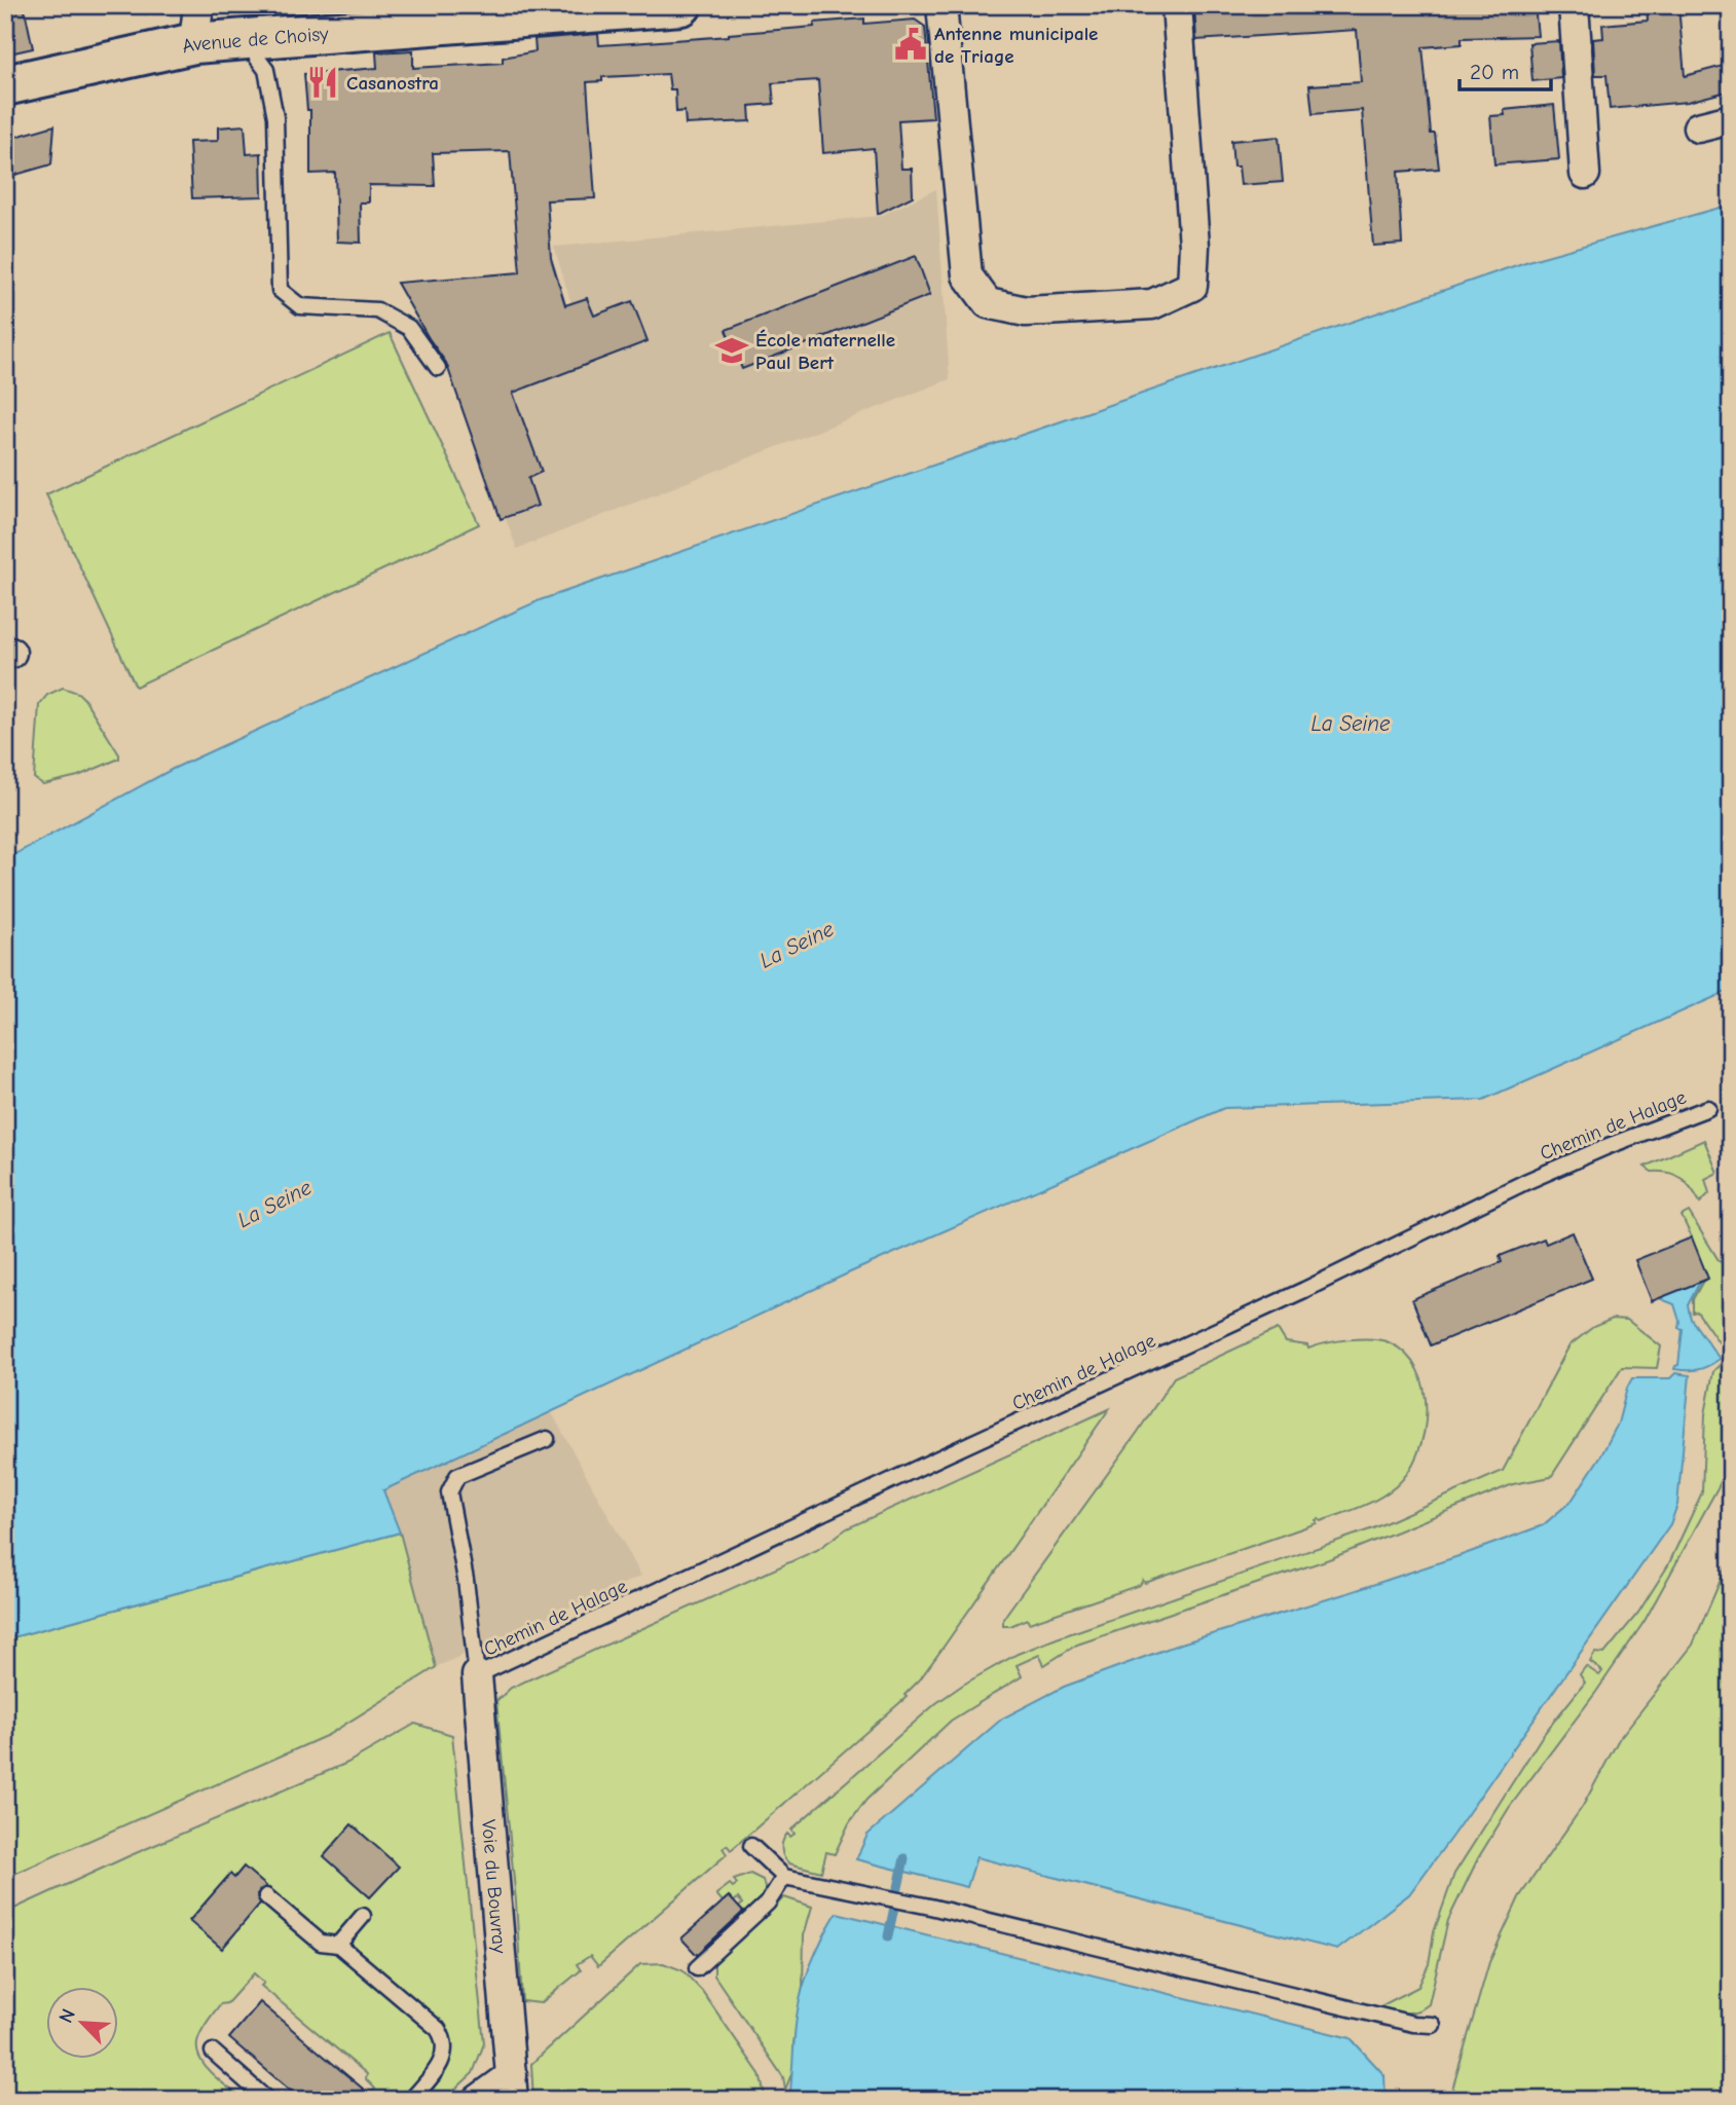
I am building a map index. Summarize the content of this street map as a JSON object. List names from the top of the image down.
{
  "streets": {
    "main road": ["Avenue de Choisy"],
    "street": ["Voie du Bouvray"],
    "lane": ["Chemin de Halage"]
  },
  "crossings": [
    ["Chemin de Halage", "Voie du Bouvray"]
  ],
  "water": ["La Seine"],
  "places": {
    "public building": ["Antenne municipale de Triage"],
    "restaurant": ["Casanostra"],
    "school or university": ["École maternelle Paul Bert"]
  },
  "scale_bar": "20 m",
  "north": "top left"
}
